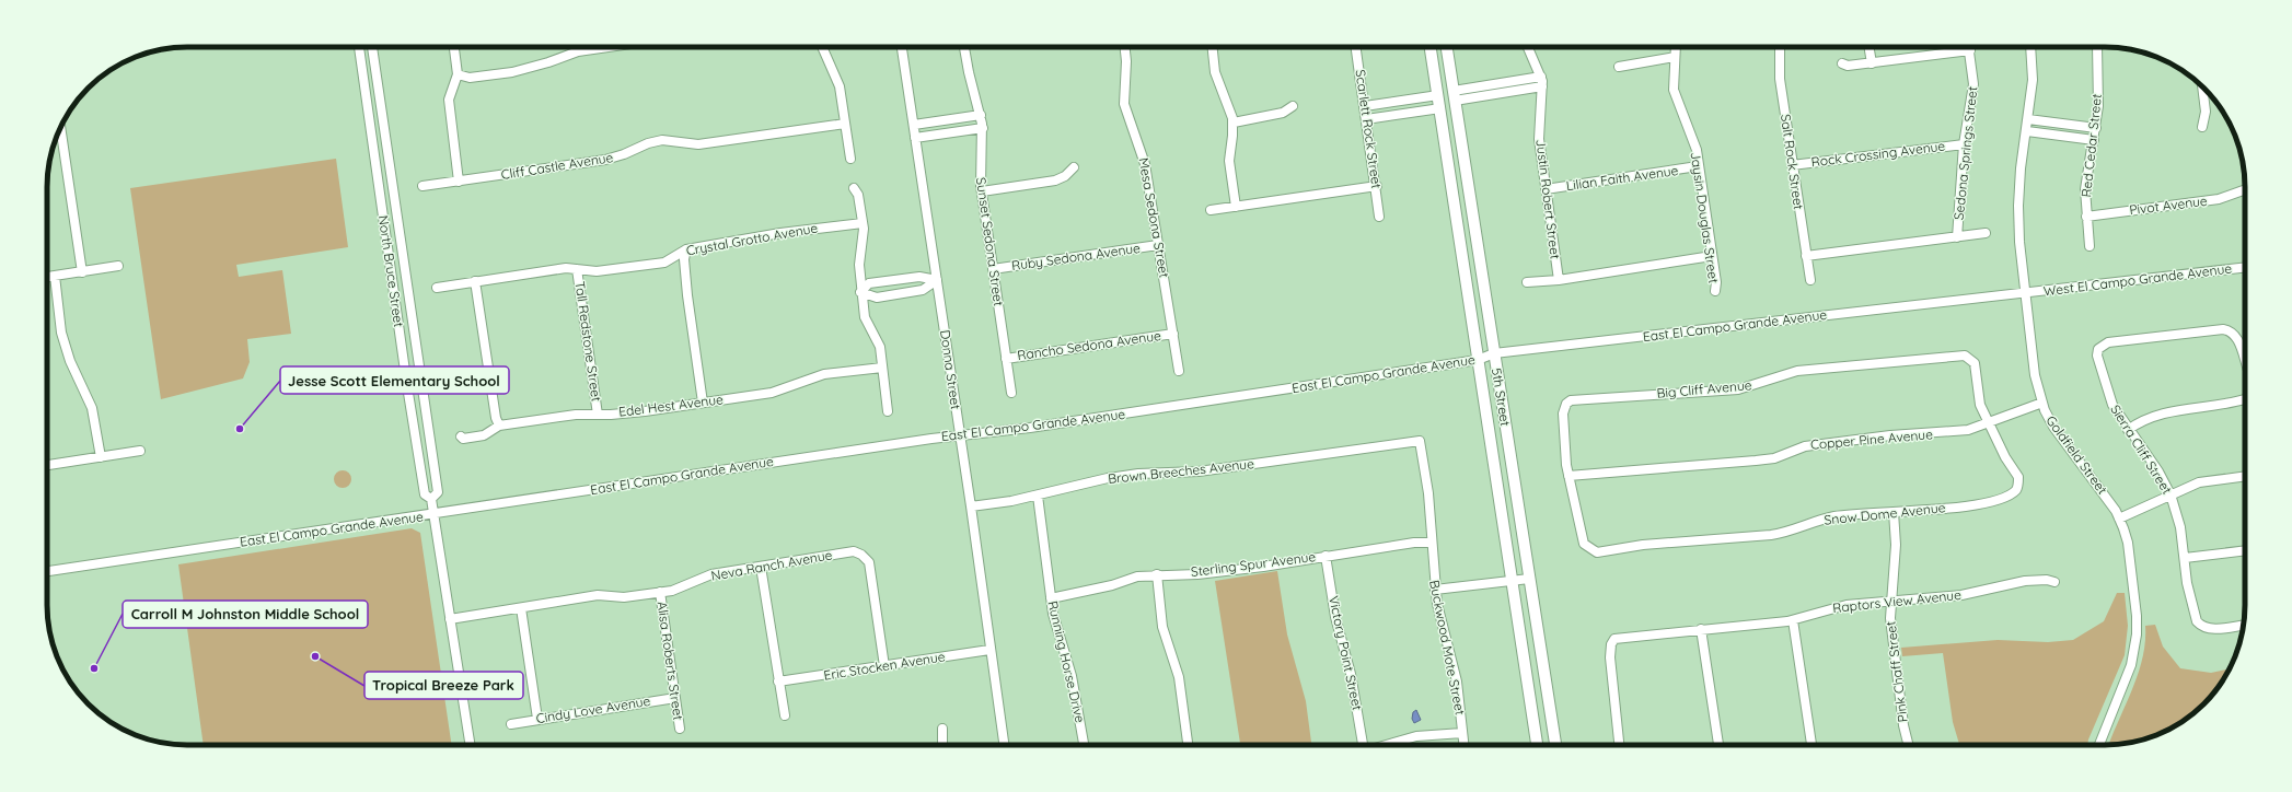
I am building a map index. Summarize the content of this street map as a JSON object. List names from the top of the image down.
{
  "streets": {
    "main road": ["5th Street"],
    "street": [
      "Scarlett Rock Street",
      "Red Cedar Street",
      "Sedona Springs Street",
      "Rock Crossing Avenue",
      "Salt Rock Street",
      "Cliff Castle Avenue",
      "Lilian Faith Avenue",
      "Justin Robert Street",
      "Pivot Avenue",
      "Mesa Sedona Street",
      "Jaysin Douglas Street",
      "Crystal Grotto Avenue",
      "Sunset Sedona Street",
      "Ruby Sedona Avenue",
      "North Bruce Street",
      "West El Campo Grande Avenue",
      "East El Campo Grande Avenue",
      "Tall Redstone Street",
      "Rancho Sedona Avenue",
      "Donna Street",
      "Big Cliff Avenue",
      "Edel Hest Avenue",
      "Copper Pine Avenue",
      "Sierra Cliff Street",
      "Goldfield Street",
      "Brown Breeches Avenue",
      "Snow Dome Avenue",
      "Sterling Spur Avenue",
      "Neva Ranch Avenue",
      "Raptors View Avenue",
      "Buckwood Mote Street",
      "Victory Point Street",
      "Alisa Roberts Street",
      "Running Horse Drive",
      "Eric Stocken Avenue",
      "Pink Chaff Street",
      "Cindy Love Avenue"
    ]
  },
  "crossings": [
    ["Red Cedar Street", "Pivot Avenue"],
    ["Sedona Springs Street", "Rock Crossing Avenue"],
    ["Rock Crossing Avenue", "Salt Rock Street"],
    ["Lilian Faith Avenue", "Justin Robert Street"],
    ["Lilian Faith Avenue", "Jaysin Douglas Street"],
    ["Mesa Sedona Street", "Ruby Sedona Avenue"],
    ["Mesa Sedona Street", "Rancho Sedona Avenue"],
    ["Crystal Grotto Avenue", "Tall Redstone Street"],
    ["Sunset Sedona Street", "Ruby Sedona Avenue"],
    ["Sunset Sedona Street", "Rancho Sedona Avenue"],
    ["North Bruce Street", "East El Campo Grande Avenue"],
    ["North Bruce Street", "Neva Ranch Avenue"],
    ["West El Campo Grande Avenue", "East El Campo Grande Avenue"],
    ["West El Campo Grande Avenue", "Goldfield Street"],
    ["East El Campo Grande Avenue", "Donna Street"],
    ["East El Campo Grande Avenue", "5th Street"],
    ["East El Campo Grande Avenue", "Goldfield Street"],
    ["Tall Redstone Street", "Edel Hest Avenue"],
    ["Donna Street", "Brown Breeches Avenue"],
    ["Donna Street", "Eric Stocken Avenue"],
    ["Big Cliff Avenue", "Copper Pine Avenue"],
    ["Big Cliff Avenue", "Snow Dome Avenue"],
    ["Copper Pine Avenue", "Goldfield Street"],
    ["Copper Pine Avenue", "Snow Dome Avenue"],
    ["Brown Breeches Avenue", "Buckwood Mote Street"],
    ["Brown Breeches Avenue", "Running Horse Drive"],
    ["Snow Dome Avenue", "Pink Chaff Street"],
    ["Sterling Spur Avenue", "Buckwood Mote Street"],
    ["Sterling Spur Avenue", "Victory Point Street"],
    ["Sterling Spur Avenue", "Running Horse Drive"],
    ["Neva Ranch Avenue", "Alisa Roberts Street"],
    ["Neva Ranch Avenue", "Eric Stocken Avenue"],
    ["Raptors View Avenue", "Pink Chaff Street"],
    ["Alisa Roberts Street", "Cindy Love Avenue"]
  ],
  "places": ["Jesse Scott Elementary School", "Tropical Breeze Park", "Carroll M Johnston Middle School"]
}
